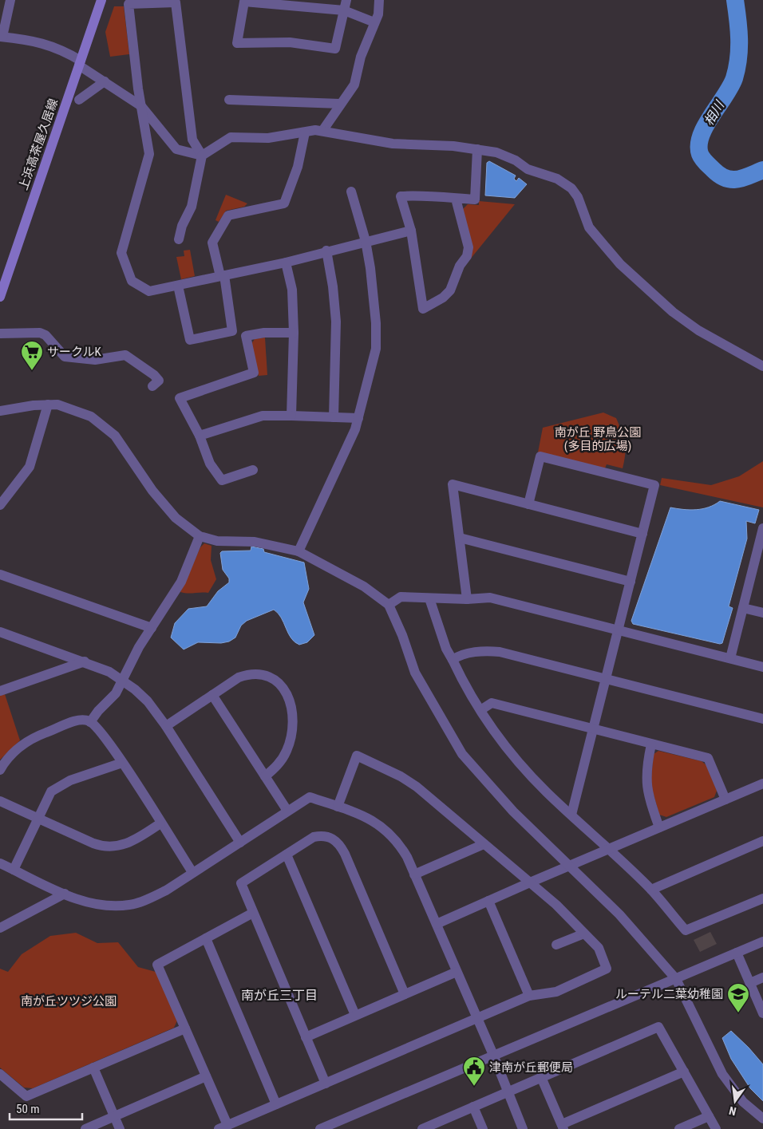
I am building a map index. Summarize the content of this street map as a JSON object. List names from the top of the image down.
{
  "streets": {
    "main road": ["上浜高茶屋久居線"]
  },
  "districts": ["南が丘三丁目"],
  "water": ["相川"],
  "parks": ["南が丘 野鳥公園 (多目的広場)", "南が丘ツツジ公園"],
  "places": {
    "supermarket": ["サークルK"],
    "school or university": ["ルーテル二葉幼稚園"],
    "public building": ["津南が丘郵便局"]
  },
  "scale_bar": "50 m",
  "north": "bottom"
}
